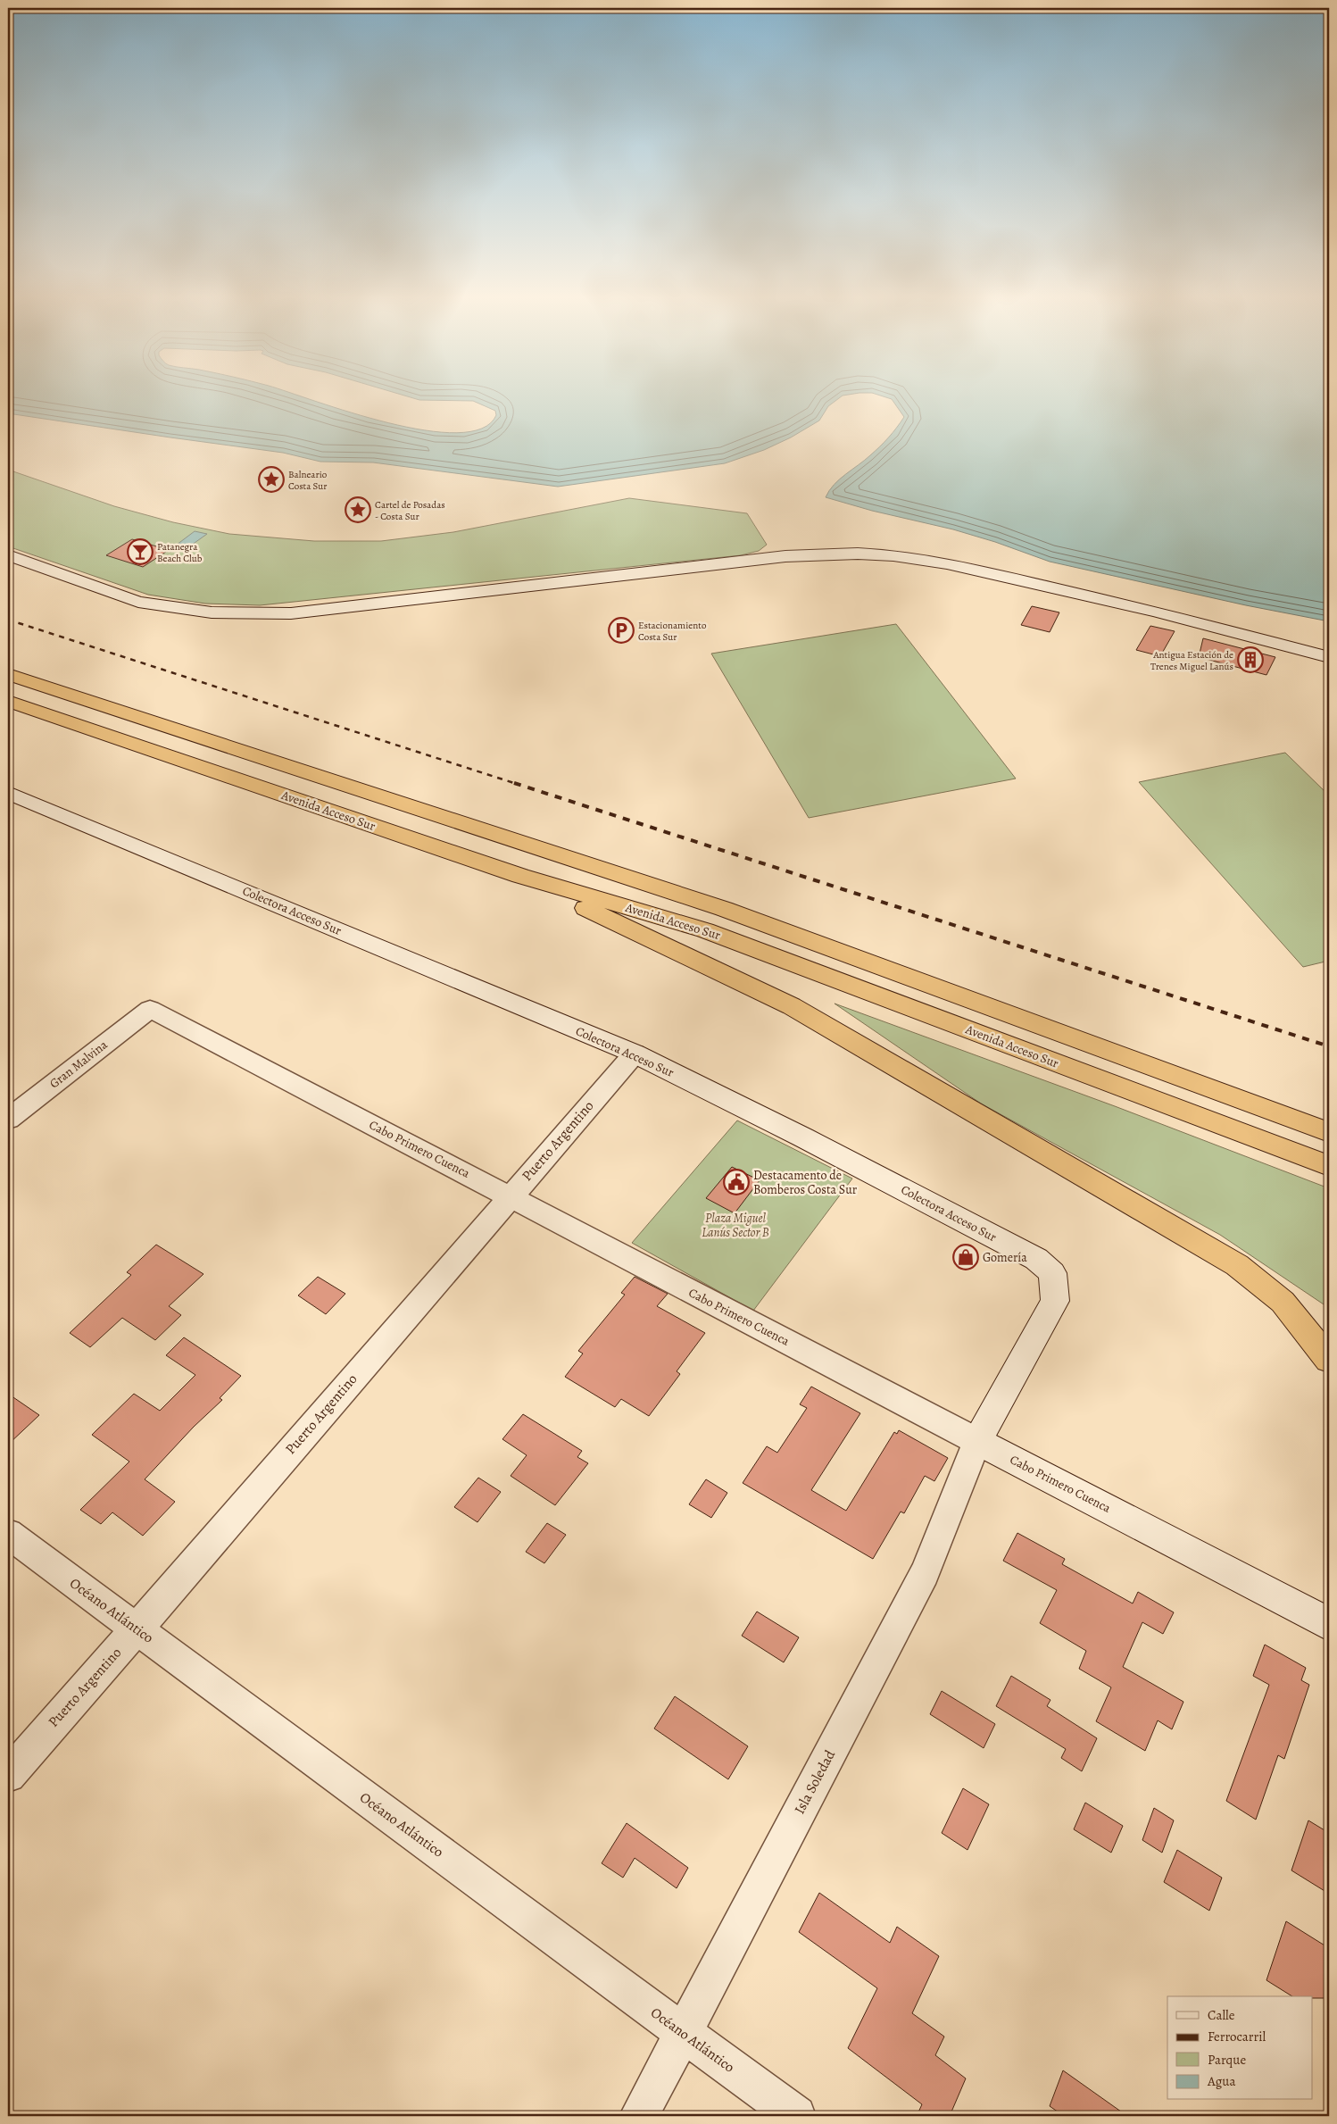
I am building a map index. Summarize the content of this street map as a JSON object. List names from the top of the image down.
{
  "streets": {
    "highway": ["Avenida Acceso Sur"],
    "main road": ["Colectora Acceso Sur", "Cabo Primero Cuenca"],
    "street": [
      "Gran Malvina",
      "Puerto Argentino",
      "Océano Atlántico",
      "Isla Soledad"
    ]
  },
  "crossings": [
    ["Colectora Acceso Sur", "Puerto Argentino"],
    ["Colectora Acceso Sur", "Cabo Primero Cuenca"],
    ["Colectora Acceso Sur", "Isla Soledad"],
    ["Gran Malvina", "Cabo Primero Cuenca"],
    ["Puerto Argentino", "Cabo Primero Cuenca"],
    ["Puerto Argentino", "Océano Atlántico"],
    ["Cabo Primero Cuenca", "Isla Soledad"],
    ["Océano Atlántico", "Isla Soledad"]
  ],
  "parks": ["Plaza Miguel Lanús Sector B"],
  "places": {
    "place": ["Balneario Costa Sur", "Cartel de Posadas - Costa Sur"],
    "bar": ["Patanegra Beach Club"],
    "parking": ["Estacionamiento Costa Sur"],
    "building": ["Antigua Estación de Trenes Miguel Lanús"],
    "public building": ["Destacamento de Bomberos Costa Sur"],
    "shop": ["Gomería"]
  },
  "legend": [
    "Calle",
    "Ferrocarril",
    "Parque",
    "Agua"
  ]
}
